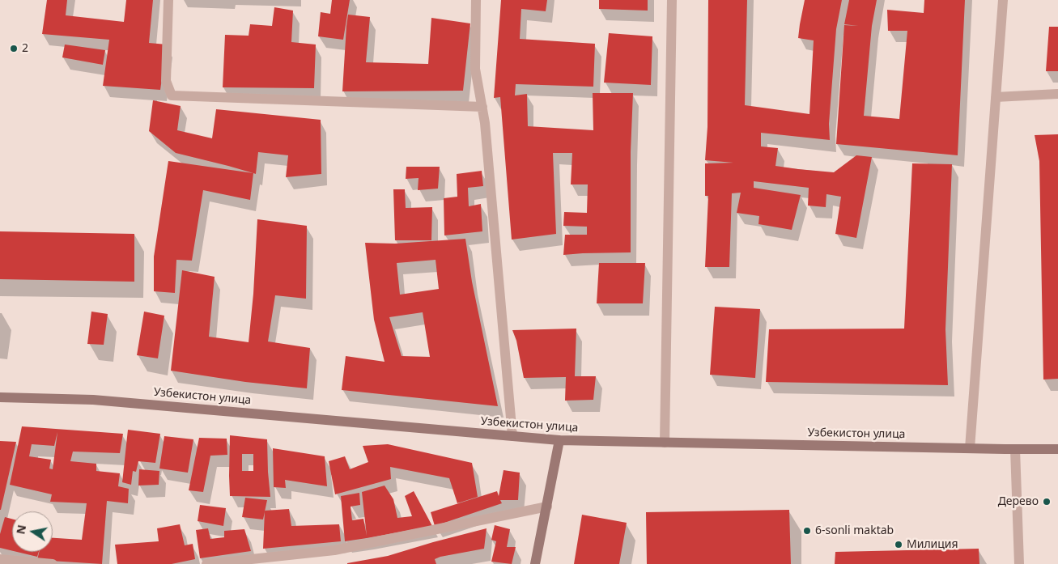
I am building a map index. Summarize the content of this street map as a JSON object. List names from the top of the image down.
{
  "streets": {
    "main road": ["Узбекистон улица"]
  },
  "places": [
    "2",
    "Дерево",
    "6-sonli maktab",
    "Милиция"
  ],
  "north": "left"
}
